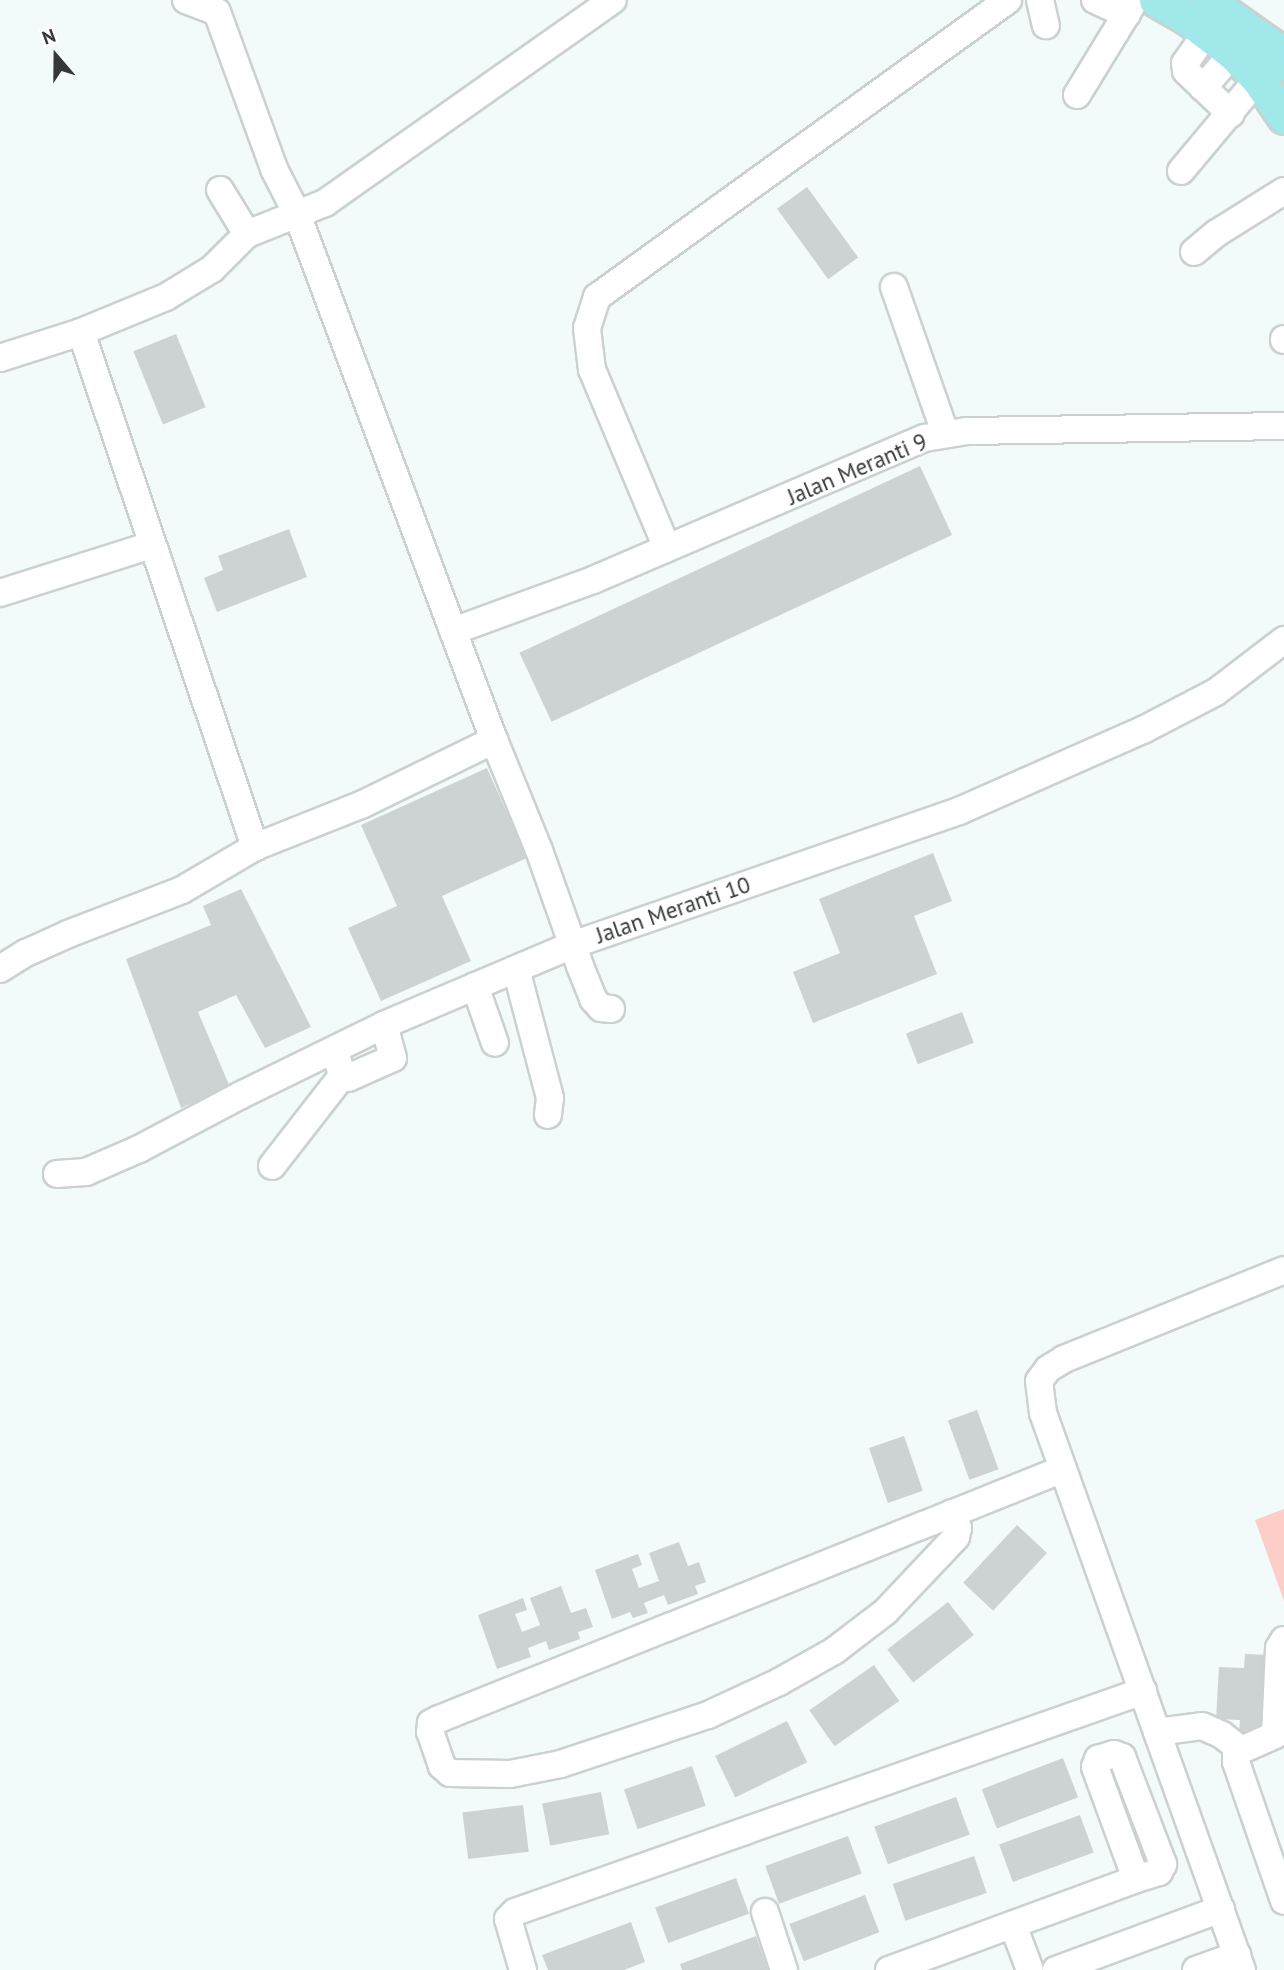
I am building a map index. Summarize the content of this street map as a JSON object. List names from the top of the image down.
{
  "streets": {
    "street": ["Jalan Meranti 9", "Jalan Meranti 10"]
  },
  "north": "top"
}
